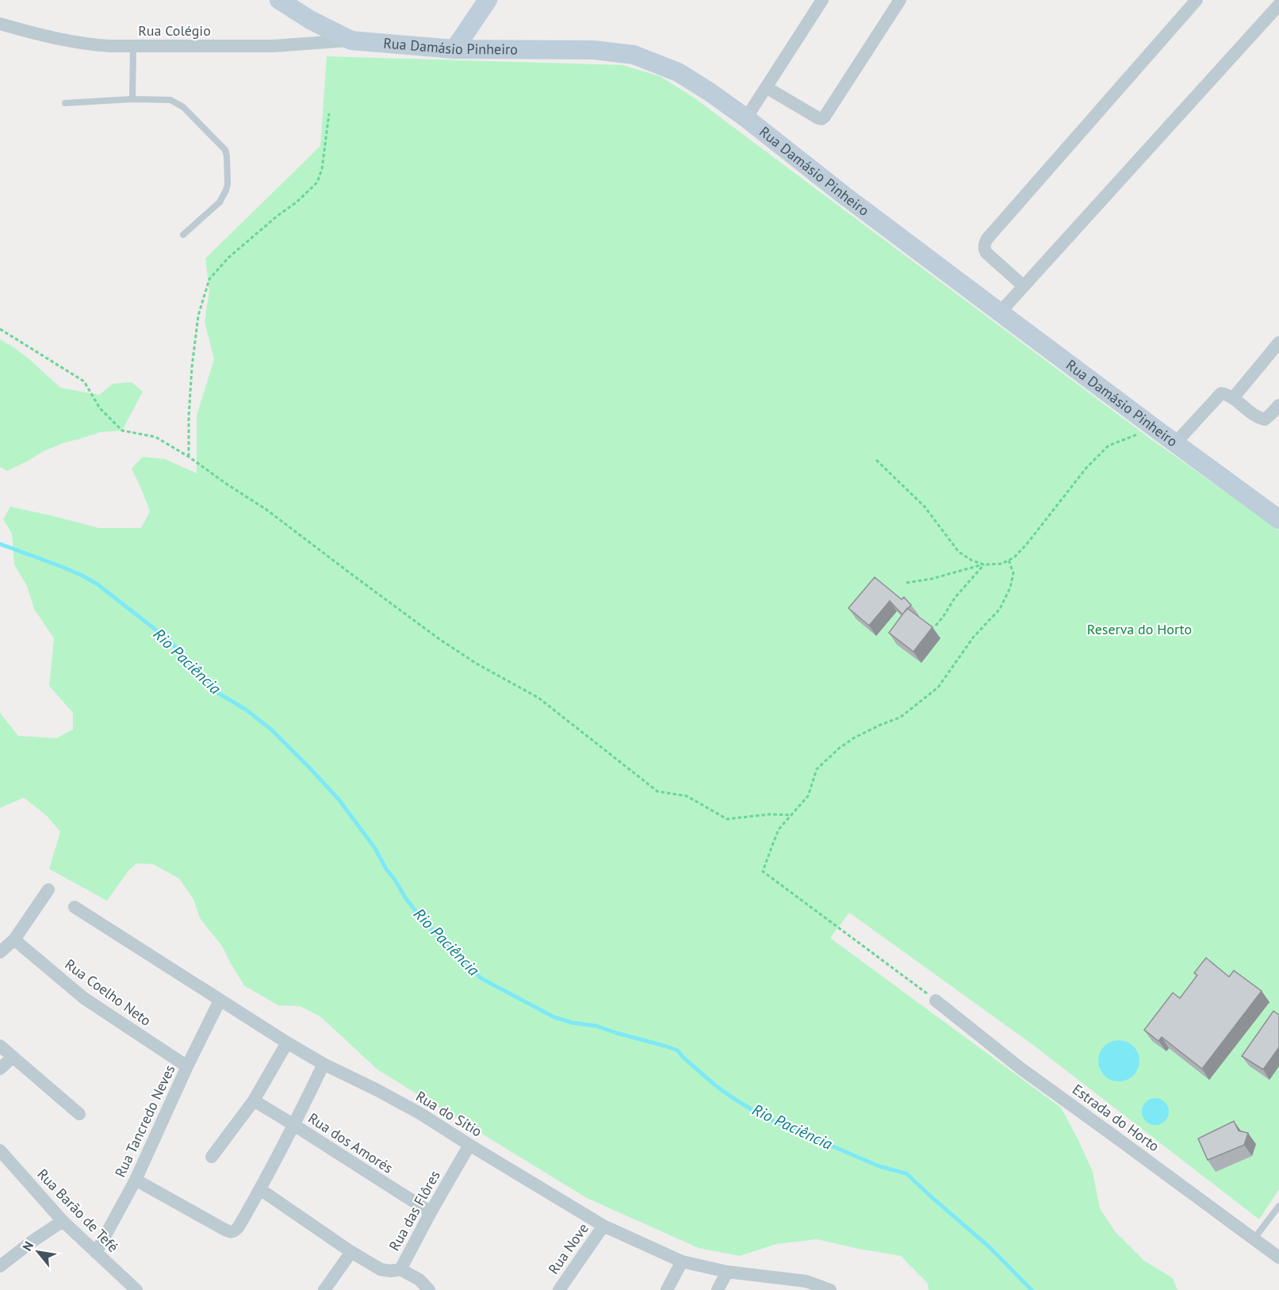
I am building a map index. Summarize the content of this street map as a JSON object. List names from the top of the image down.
{
  "streets": {
    "street": [
      "Rua Colégio",
      "Rua Damásio Pinheiro",
      "Rua Coelho Neto",
      "Rua do Sítio",
      "Estrada do Horto",
      "Rua Tancredo Neves",
      "Rua dos Amorés",
      "Rua Barão de Tefé",
      "Rua das Flôres",
      "Rua Nove"
    ]
  },
  "crossings": [
    ["Rua Colégio", "Rua Damásio Pinheiro"],
    ["Rua Coelho Neto", "Rua Tancredo Neves"],
    ["Rua do Sítio", "Rua Tancredo Neves"],
    ["Rua do Sítio", "Rua das Flôres"],
    ["Rua do Sítio", "Rua Nove"],
    ["Rua Tancredo Neves", "Rua Barão de Tefé"],
    ["Rua dos Amorés", "Rua das Flôres"]
  ],
  "water": ["Rio Paciência"],
  "parks": ["Reserva do Horto"],
  "north": "top left"
}
